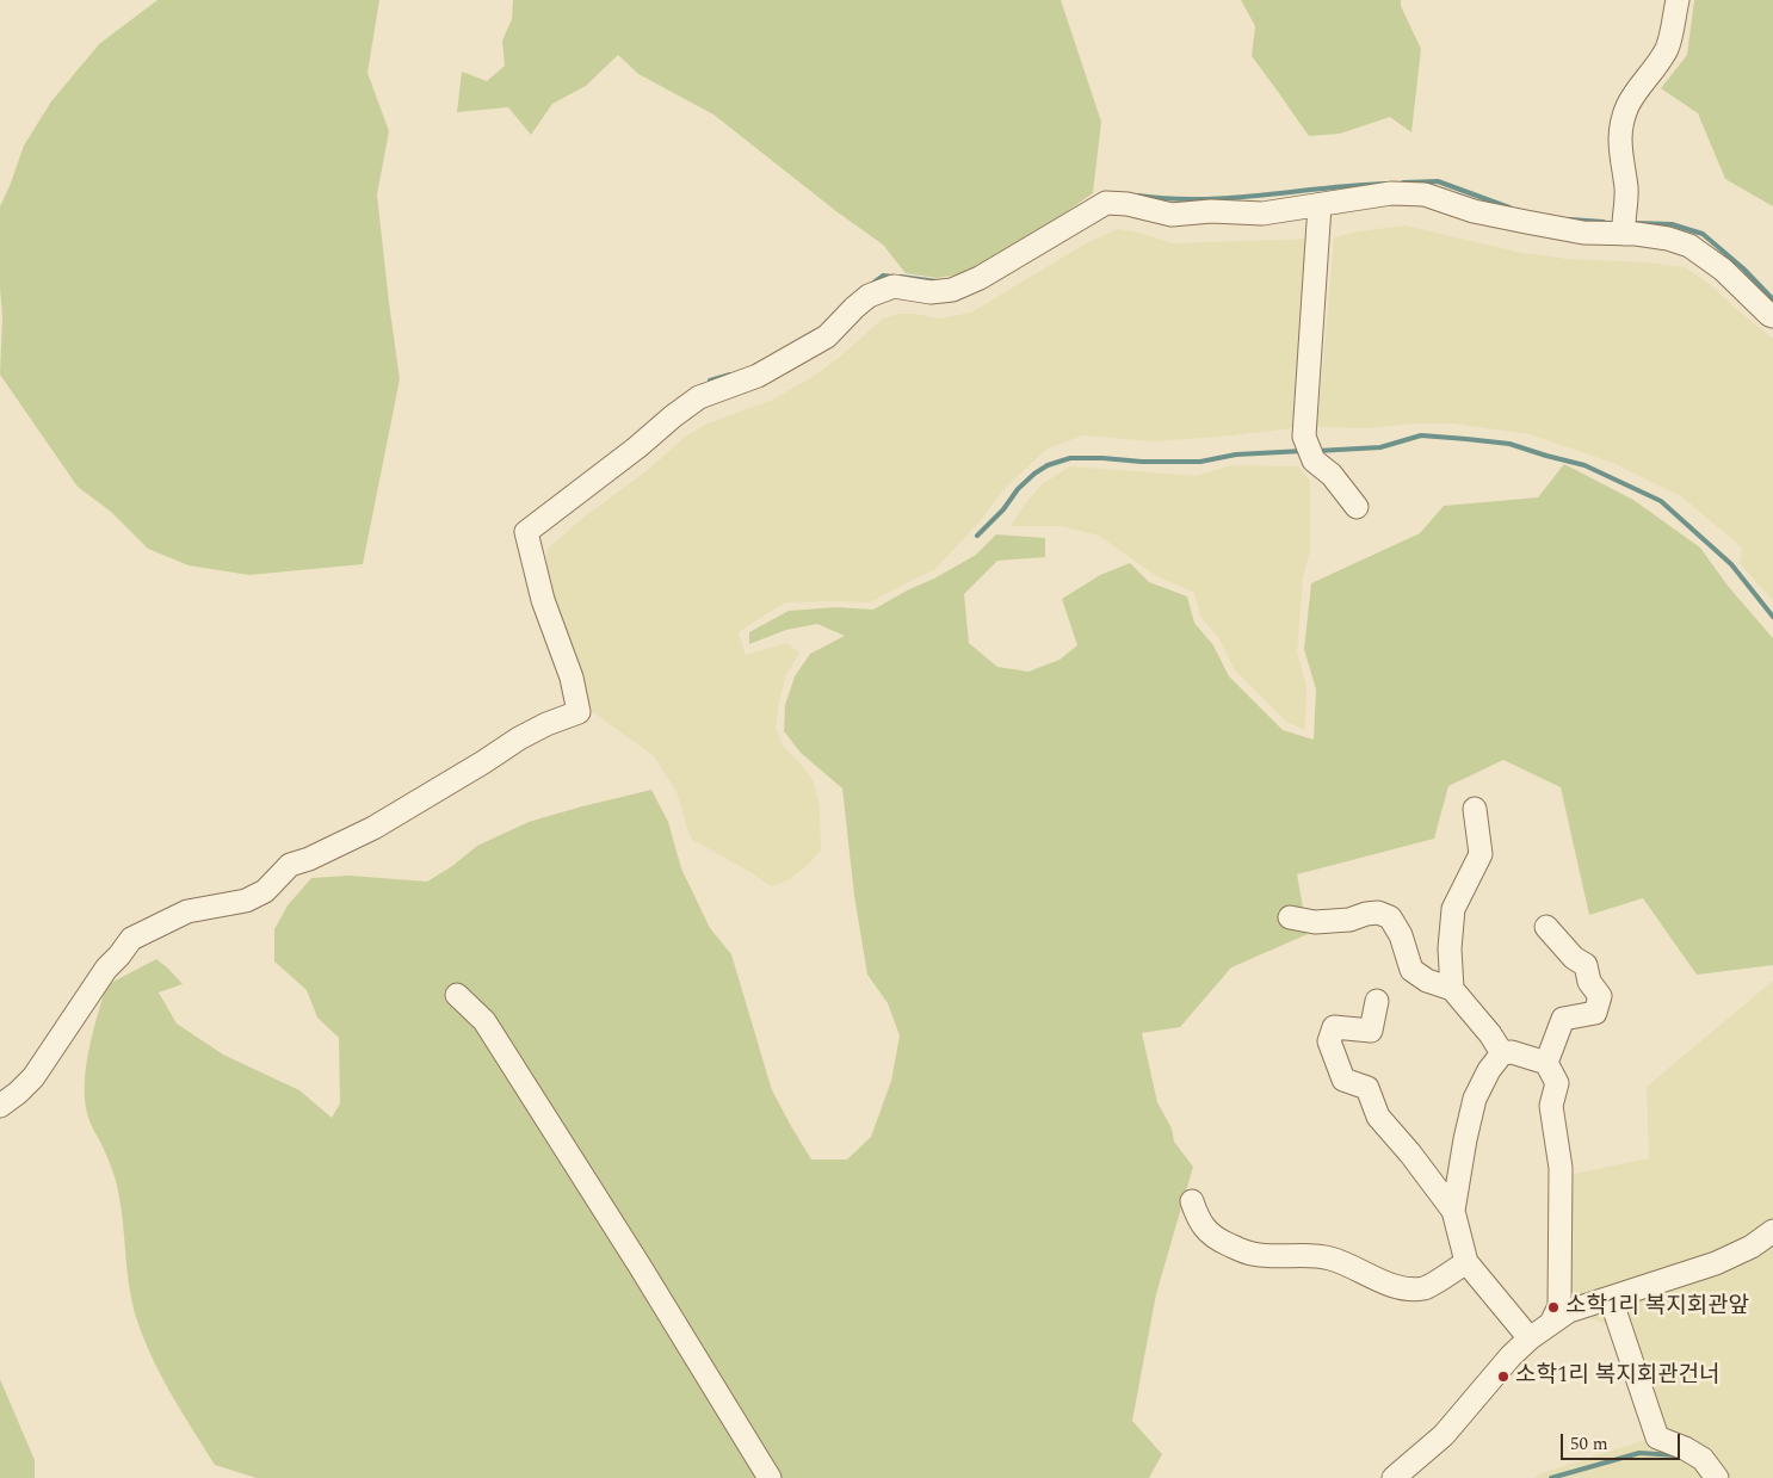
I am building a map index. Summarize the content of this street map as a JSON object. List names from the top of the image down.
{
  "places": ["소학1리 복지회관앞", "소학1리 복지회관건너"],
  "scale_bar": "50 m"
}
